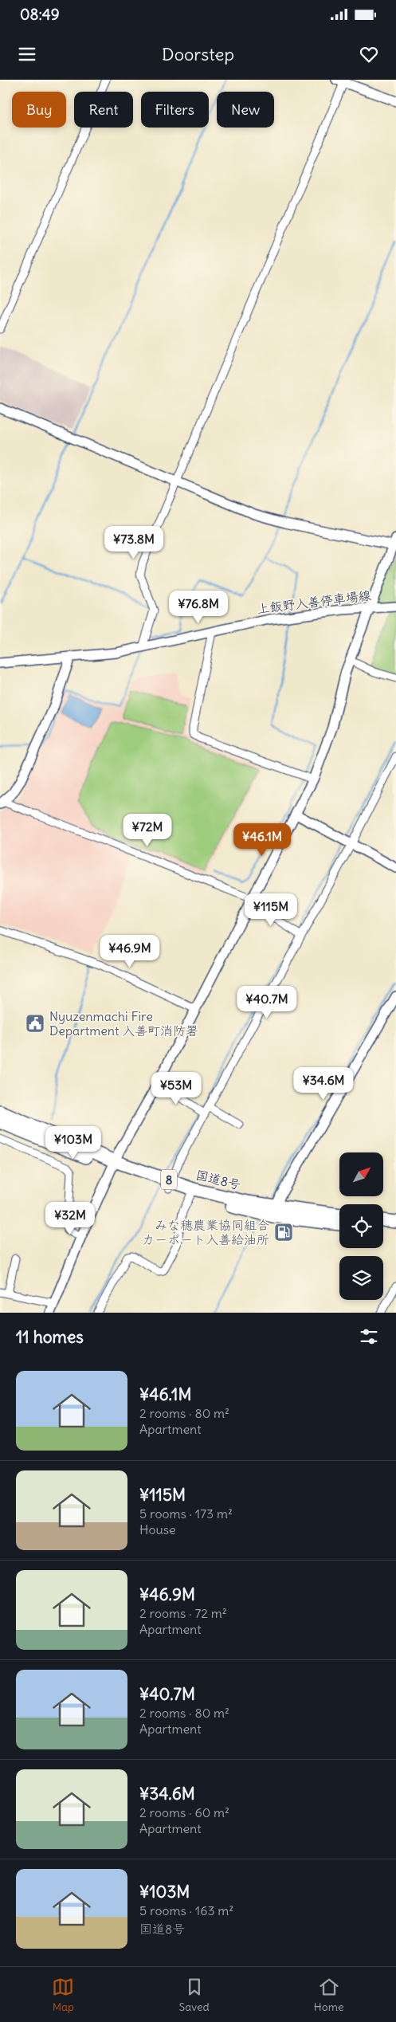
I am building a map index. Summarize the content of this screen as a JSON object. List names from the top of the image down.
{
  "streets": {
    "highway": ["8", "国道8号"],
    "street": ["上飯野入善停車場線"]
  },
  "places": {
    "public building": ["Nyuzenmachi Fire Department 入善町消防署"],
    "fuel station": ["みな穂農業協同組合 カーポート入善給油所"]
  },
  "north": "top right",
  "page": {
    "status": "08:49",
    "header": "Doorstep",
    "chip": [
      "Buy",
      "Rent",
      "Filters",
      "New"
    ],
    "price": [
      "¥73.8M",
      "¥76.8M",
      "¥72M",
      "¥46.1M",
      "¥115M",
      "¥46.9M",
      "¥40.7M",
      "¥34.6M",
      "¥53M",
      "¥103M",
      "¥32M"
    ],
    "heading": "11 homes",
    "list": [
      {
        "name": "¥46.1M",
        "note": "2 rooms · 80 m² · Apartment"
      },
      {
        "name": "¥115M",
        "note": "5 rooms · 173 m² · House"
      },
      {
        "name": "¥46.9M",
        "note": "2 rooms · 72 m² · Apartment"
      },
      {
        "name": "¥40.7M",
        "note": "2 rooms · 80 m² · Apartment"
      },
      {
        "name": "¥34.6M",
        "note": "2 rooms · 60 m² · Apartment"
      },
      {
        "name": "¥103M",
        "note": "5 rooms · 163 m² · 国道8号"
      }
    ],
    "tabs": ["Map", "Saved", "Home"]
  }
}
